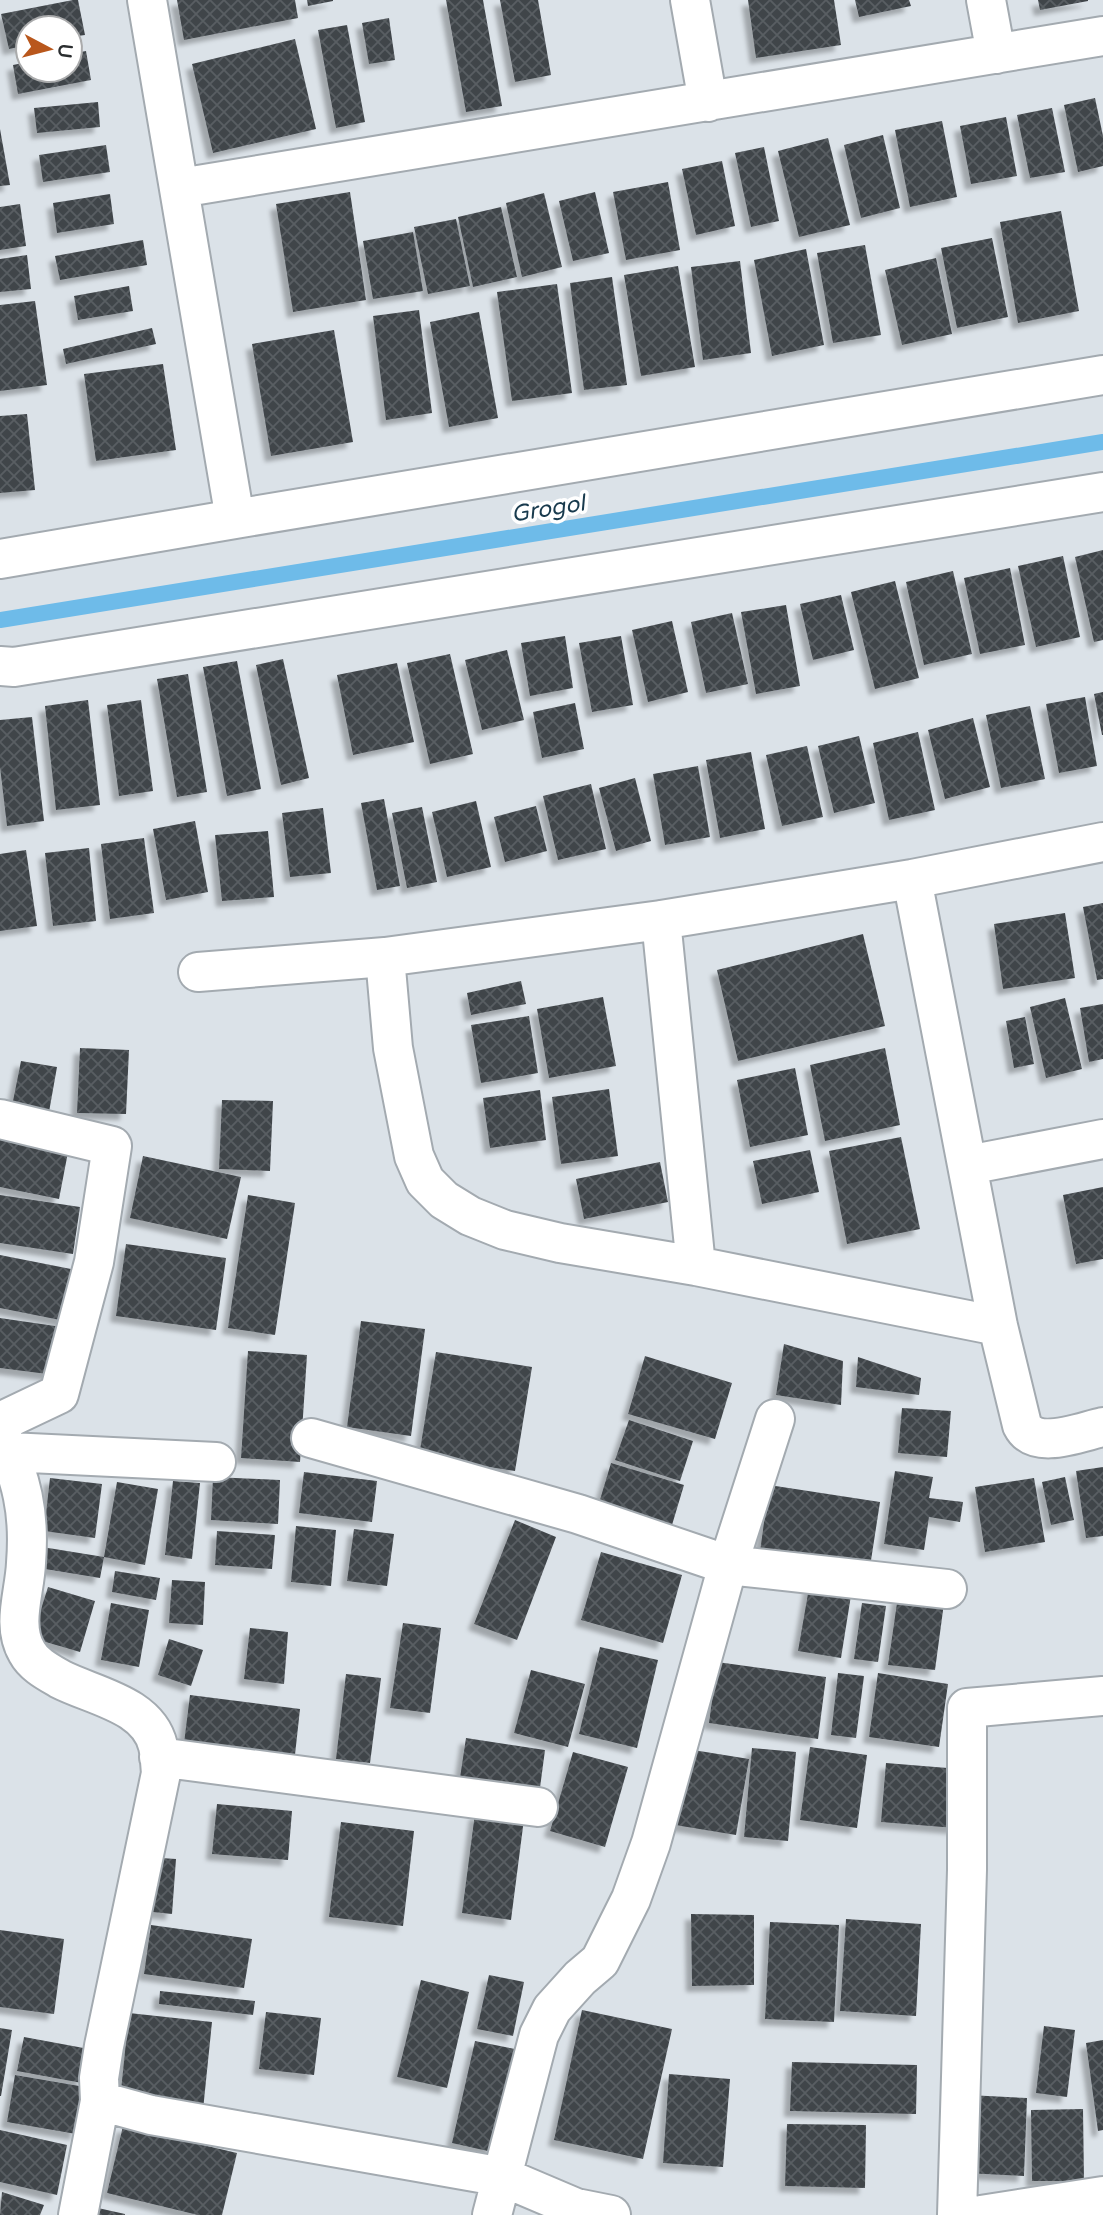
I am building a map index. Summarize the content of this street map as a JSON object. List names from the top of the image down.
{
  "water": ["Grogol"],
  "north": "right"
}
